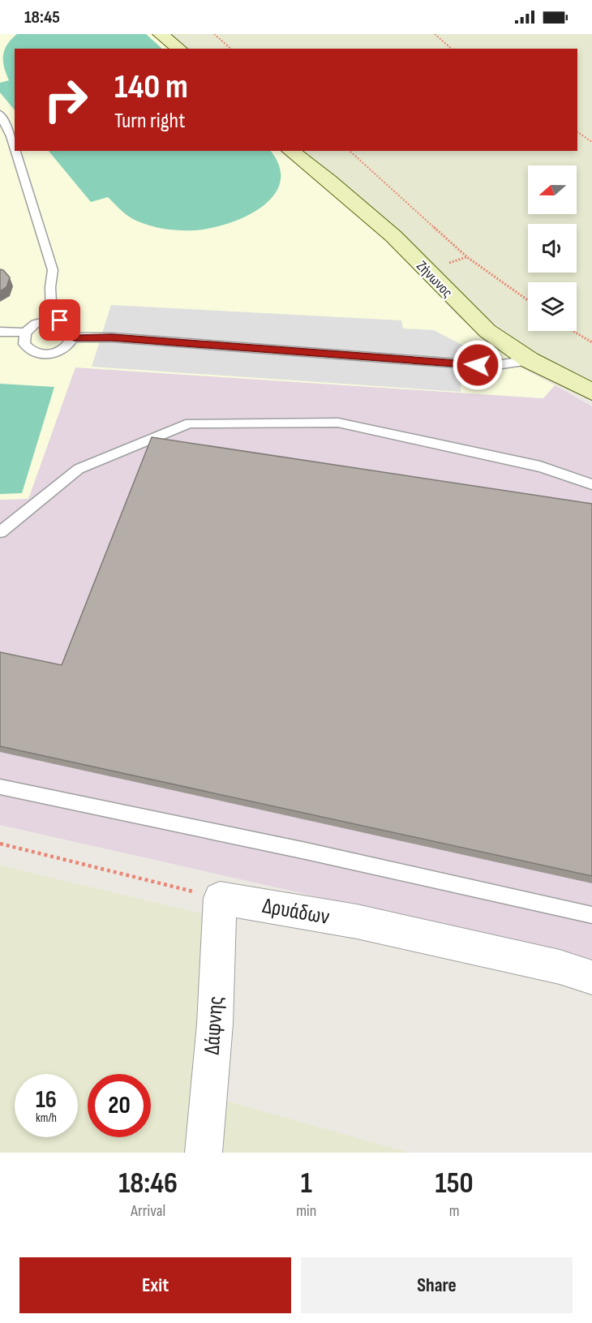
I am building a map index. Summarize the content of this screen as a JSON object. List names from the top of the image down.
{
  "streets": {
    "street": ["Ζήνωνος", "Δρυάδων", "Δάφνης"]
  },
  "crossings": [
    ["Δρυάδων", "Δάφνης"]
  ],
  "north": "left",
  "page": {
    "status": "18:45",
    "turn": ["140 m", "Turn right"],
    "speed": "16 km/h",
    "limit": "20",
    "eta": [
      "18:46",
      "Arrival",
      "1",
      "min",
      "150",
      "m"
    ],
    "buttons": ["Exit", "Share"]
  }
}
